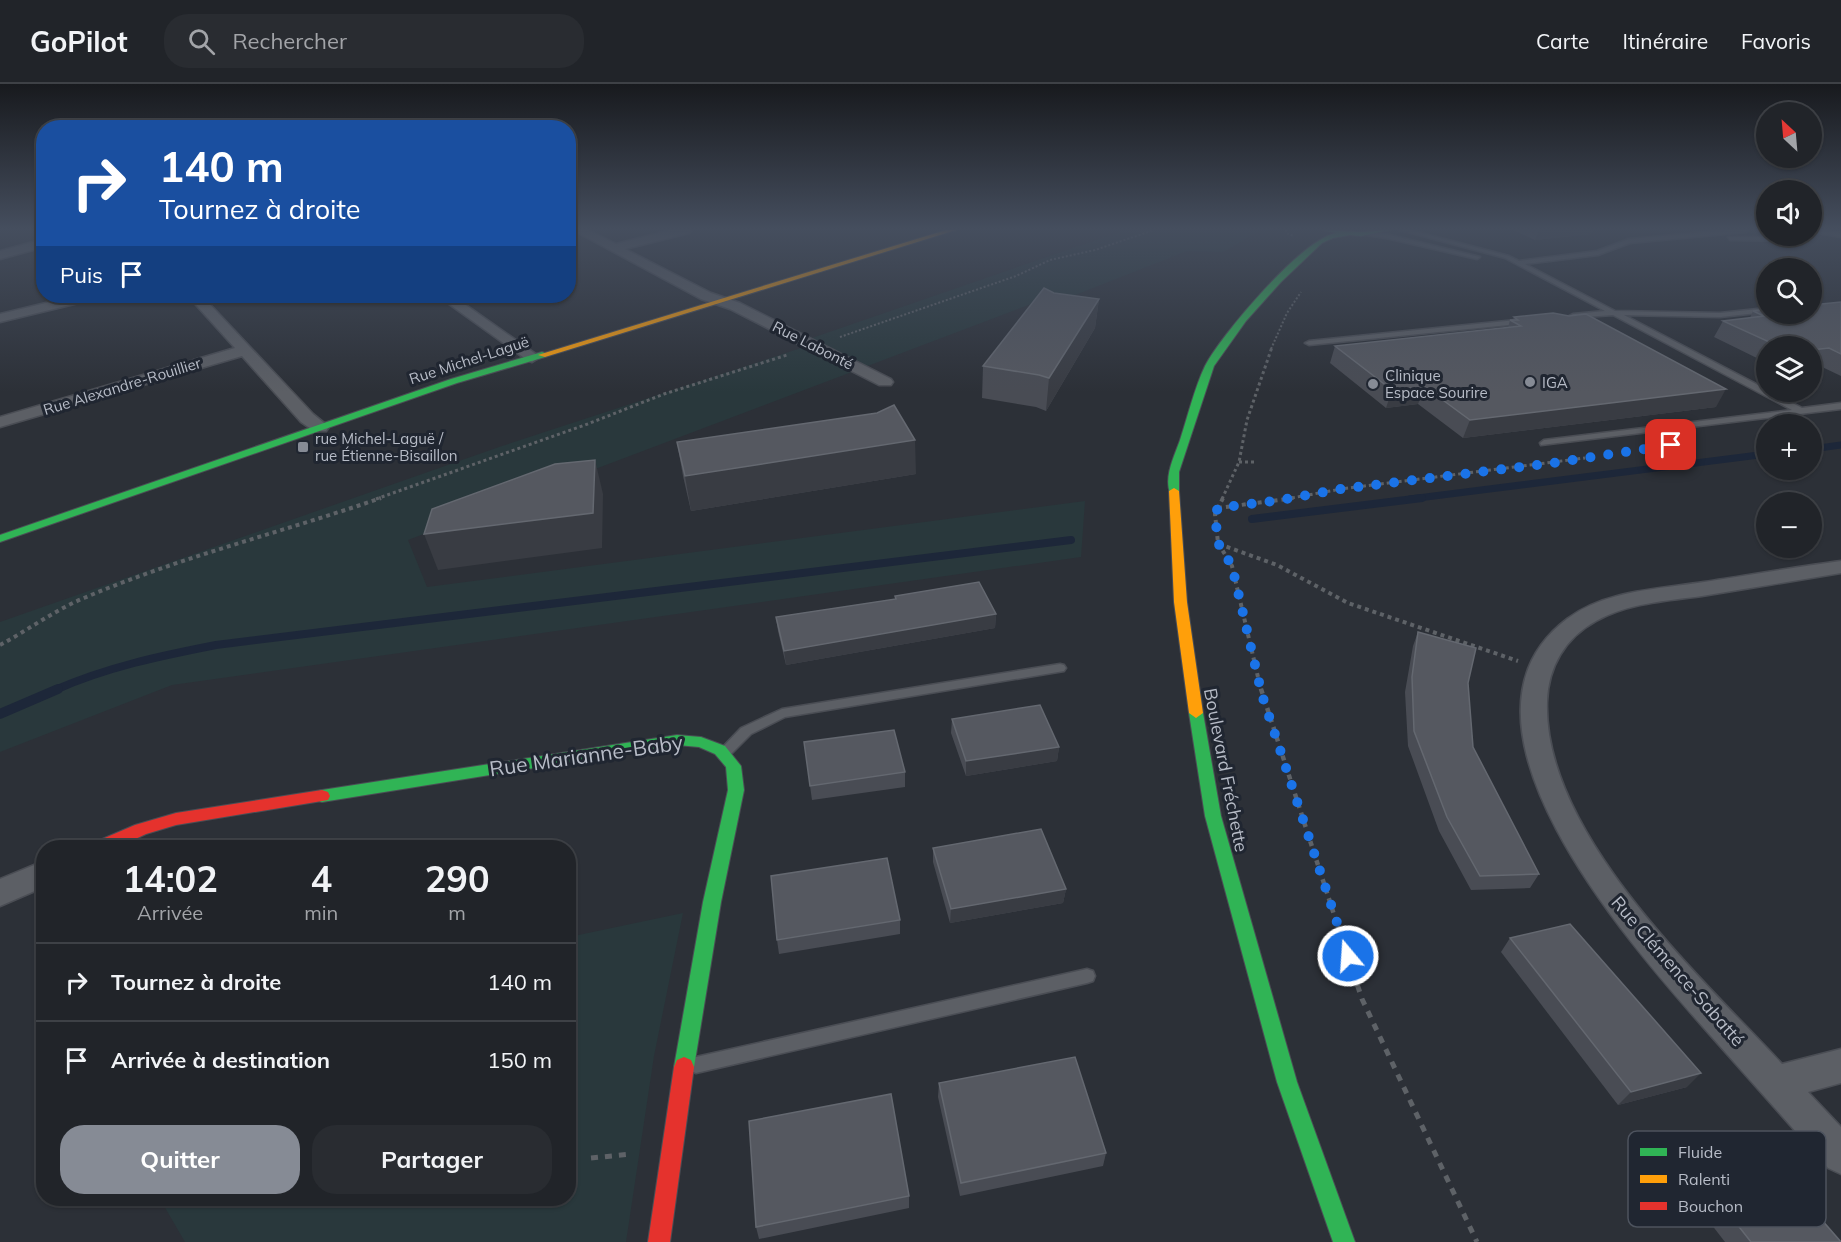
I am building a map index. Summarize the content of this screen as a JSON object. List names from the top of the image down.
{
  "streets": {
    "street": [
      "Rue Labonté",
      "Rue Michel-Laguë",
      "Rue Alexandre-Rouillier",
      "Rue Marianne-Baby",
      "Boulevard Fréchette",
      "Rue Clémence-Sabatté"
    ]
  },
  "crossings": [
    ["Rue Labonté", "Rue Michel-Laguë"]
  ],
  "places": {
    "other": ["IGA", "Clinique Espace Sourire"],
    "transit": ["rue Michel-Laguë / rue Étienne-Bisaillon"]
  },
  "legend": ["Fluide", "Ralenti", "Bouchon"],
  "north": "top left",
  "page": {
    "header": "GoPilot",
    "search": "Rechercher",
    "nav": ["Carte", "Itinéraire", "Favoris"],
    "map_buttons": ["+", "−"],
    "turn": ["140 m", "Tournez à droite"],
    "then": "Puis",
    "eta": [
      "14:02",
      "Arrivée",
      "4",
      "min",
      "290",
      "m"
    ],
    "list": [
      {
        "name": "Tournez à droite",
        "value": "140 m"
      },
      {
        "name": "Arrivée à destination",
        "value": "150 m"
      }
    ],
    "buttons": ["Quitter", "Partager"]
  }
}
